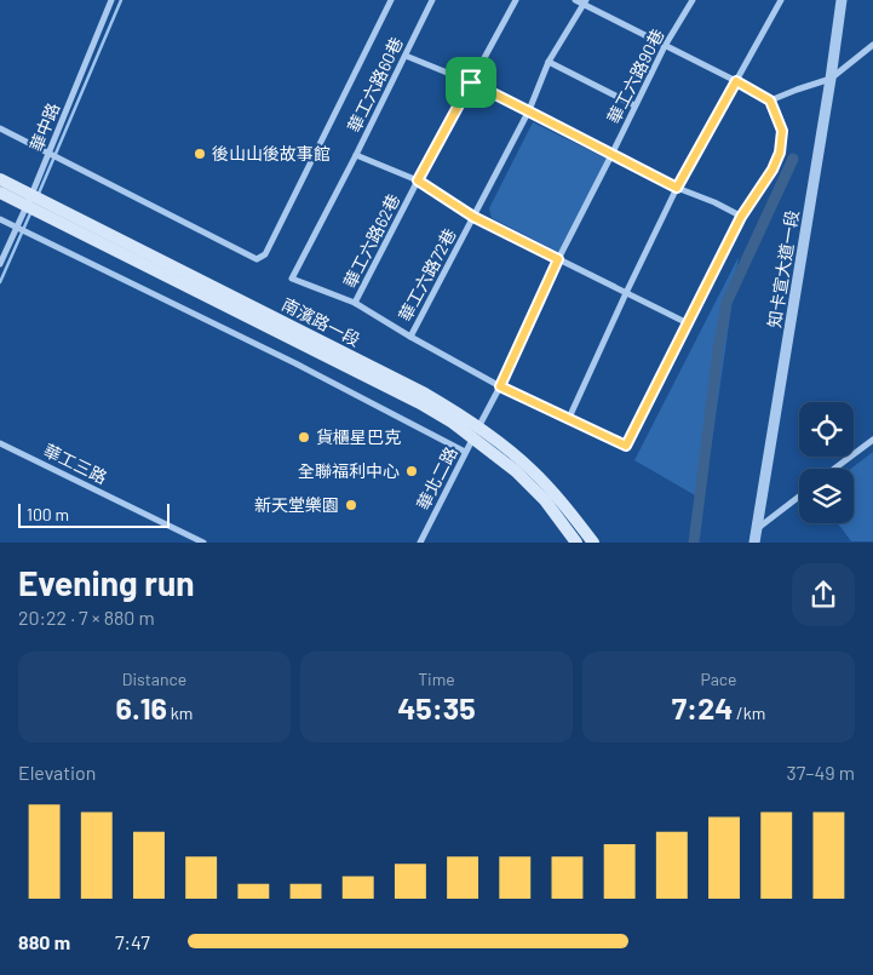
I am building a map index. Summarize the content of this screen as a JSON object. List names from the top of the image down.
{
  "streets": {
    "main road": ["南濱路一段"],
    "street": [
      "華工六路90巷",
      "華工六路60巷",
      "華中路",
      "華工六路62巷",
      "知卡宣大道一段",
      "華工六路72巷",
      "華工三路",
      "華北二路"
    ]
  },
  "crossings": [
    ["華工六路90巷", "南濱路一段"],
    ["華工六路90巷", "華北二路"],
    ["華工六路60巷", "華工六路62巷"],
    ["華中路", "南濱路一段"],
    ["南濱路一段", "華北二路"]
  ],
  "places": [
    "後山山後故事館",
    "貨櫃星巴克",
    "全聯福利中心",
    "新天堂樂園"
  ],
  "scale_bar": "100 m",
  "page": {
    "scale": "100 m",
    "heading": ["Evening run", "20:22 · 7 × 880 m"],
    "stats": [
      ["Distance", "6.16 km"],
      ["Time", "45:35"],
      ["Pace", "7:24 /km"]
    ],
    "chart": ["Elevation", "37–49 m"],
    "list": [
      {
        "name": "880 m",
        "note": "7:47"
      }
    ]
  }
}
